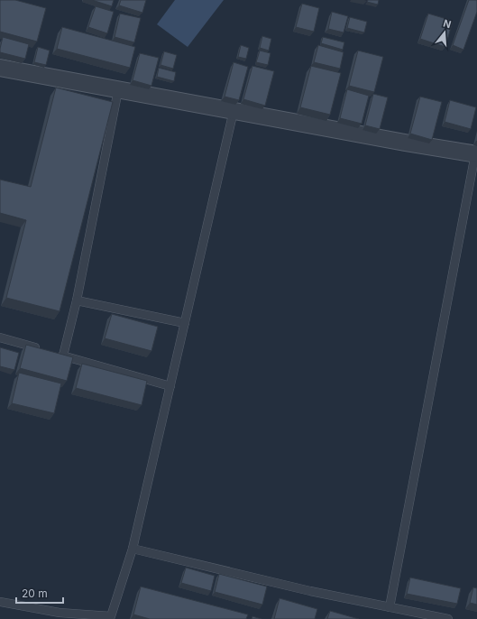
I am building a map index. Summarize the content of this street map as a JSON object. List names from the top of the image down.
{
  "scale_bar": "20 m",
  "north": "top"
}
